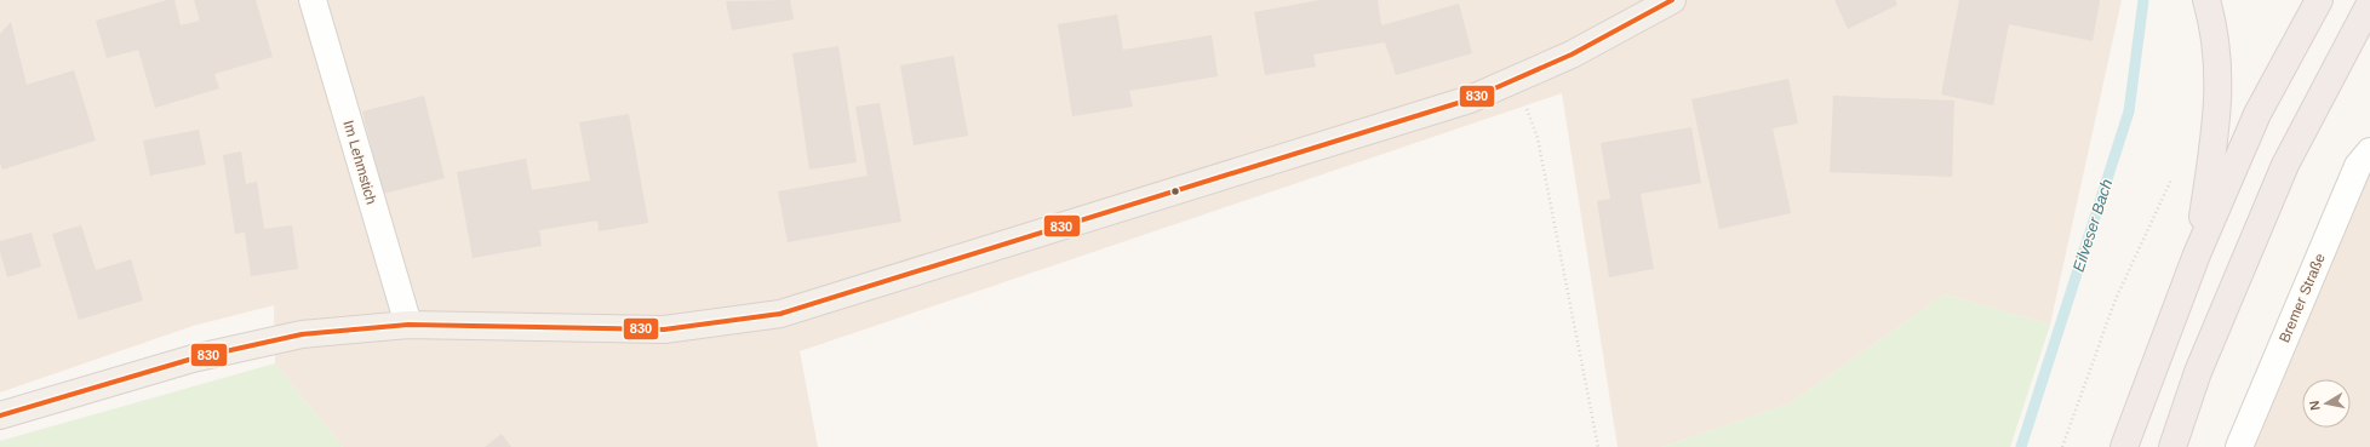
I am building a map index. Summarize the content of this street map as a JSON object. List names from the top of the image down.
{
  "streets": {
    "street": ["Im Lehmstich", "Bremer Straße"]
  },
  "water": ["Eilveser Bach"],
  "lines": ["transit line 830"],
  "north": "left"
}
